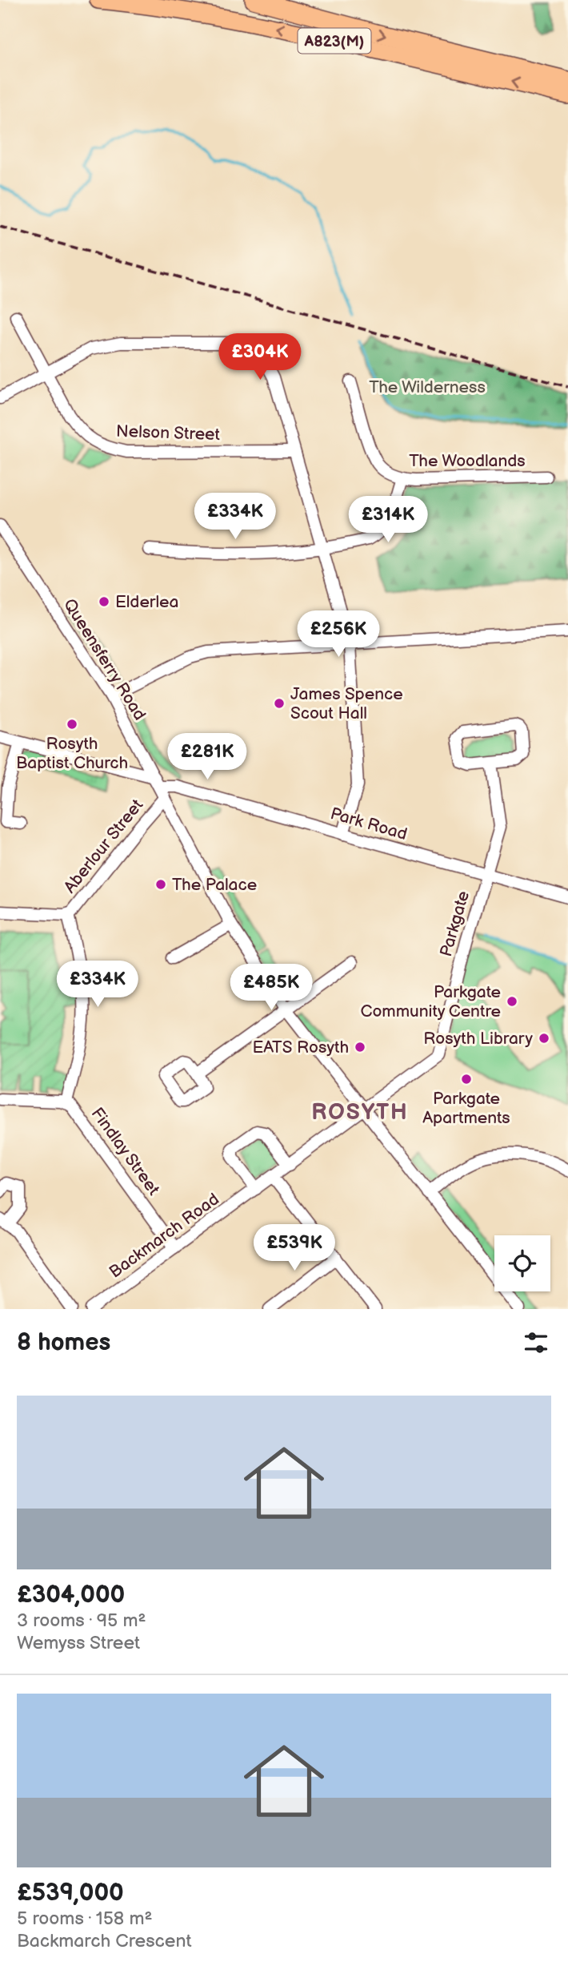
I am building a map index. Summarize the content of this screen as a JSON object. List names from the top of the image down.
{
  "streets": {
    "highway": ["A823(M)"],
    "street": [
      "Nelson Street",
      "The Woodlands",
      "Queensferry Road",
      "Park Road",
      "Aberlour Street",
      "Parkgate",
      "Findlay Street",
      "Backmarch Road"
    ]
  },
  "crossings": [
    ["Queensferry Road", "Park Road"],
    ["Queensferry Road", "Aberlour Street"],
    ["Queensferry Road", "Parkgate"],
    ["Queensferry Road", "Backmarch Road"],
    ["Park Road", "Aberlour Street"],
    ["Park Road", "Parkgate"],
    ["Parkgate", "Backmarch Road"],
    ["Findlay Street", "Backmarch Road"]
  ],
  "districts": ["ROSYTH"],
  "parks": ["The Wilderness"],
  "places": [
    "Elderlea",
    "James Spence Scout Hall",
    "Rosyth Baptist Church",
    "The Palace",
    "Parkgate Community Centre",
    "Rosyth Library",
    "EATS Rosyth",
    "Parkgate Apartments"
  ],
  "page": {
    "price": [
      "£304K",
      "£334K",
      "£314K",
      "£256K",
      "£281K",
      "£334K",
      "£485K",
      "£539K"
    ],
    "heading": "8 homes",
    "list": [
      {
        "name": "£304,000",
        "note": "3 rooms · 95 m² · Wemyss Street"
      },
      {
        "name": "£539,000",
        "note": "5 rooms · 158 m² · Backmarch Crescent"
      }
    ]
  }
}
